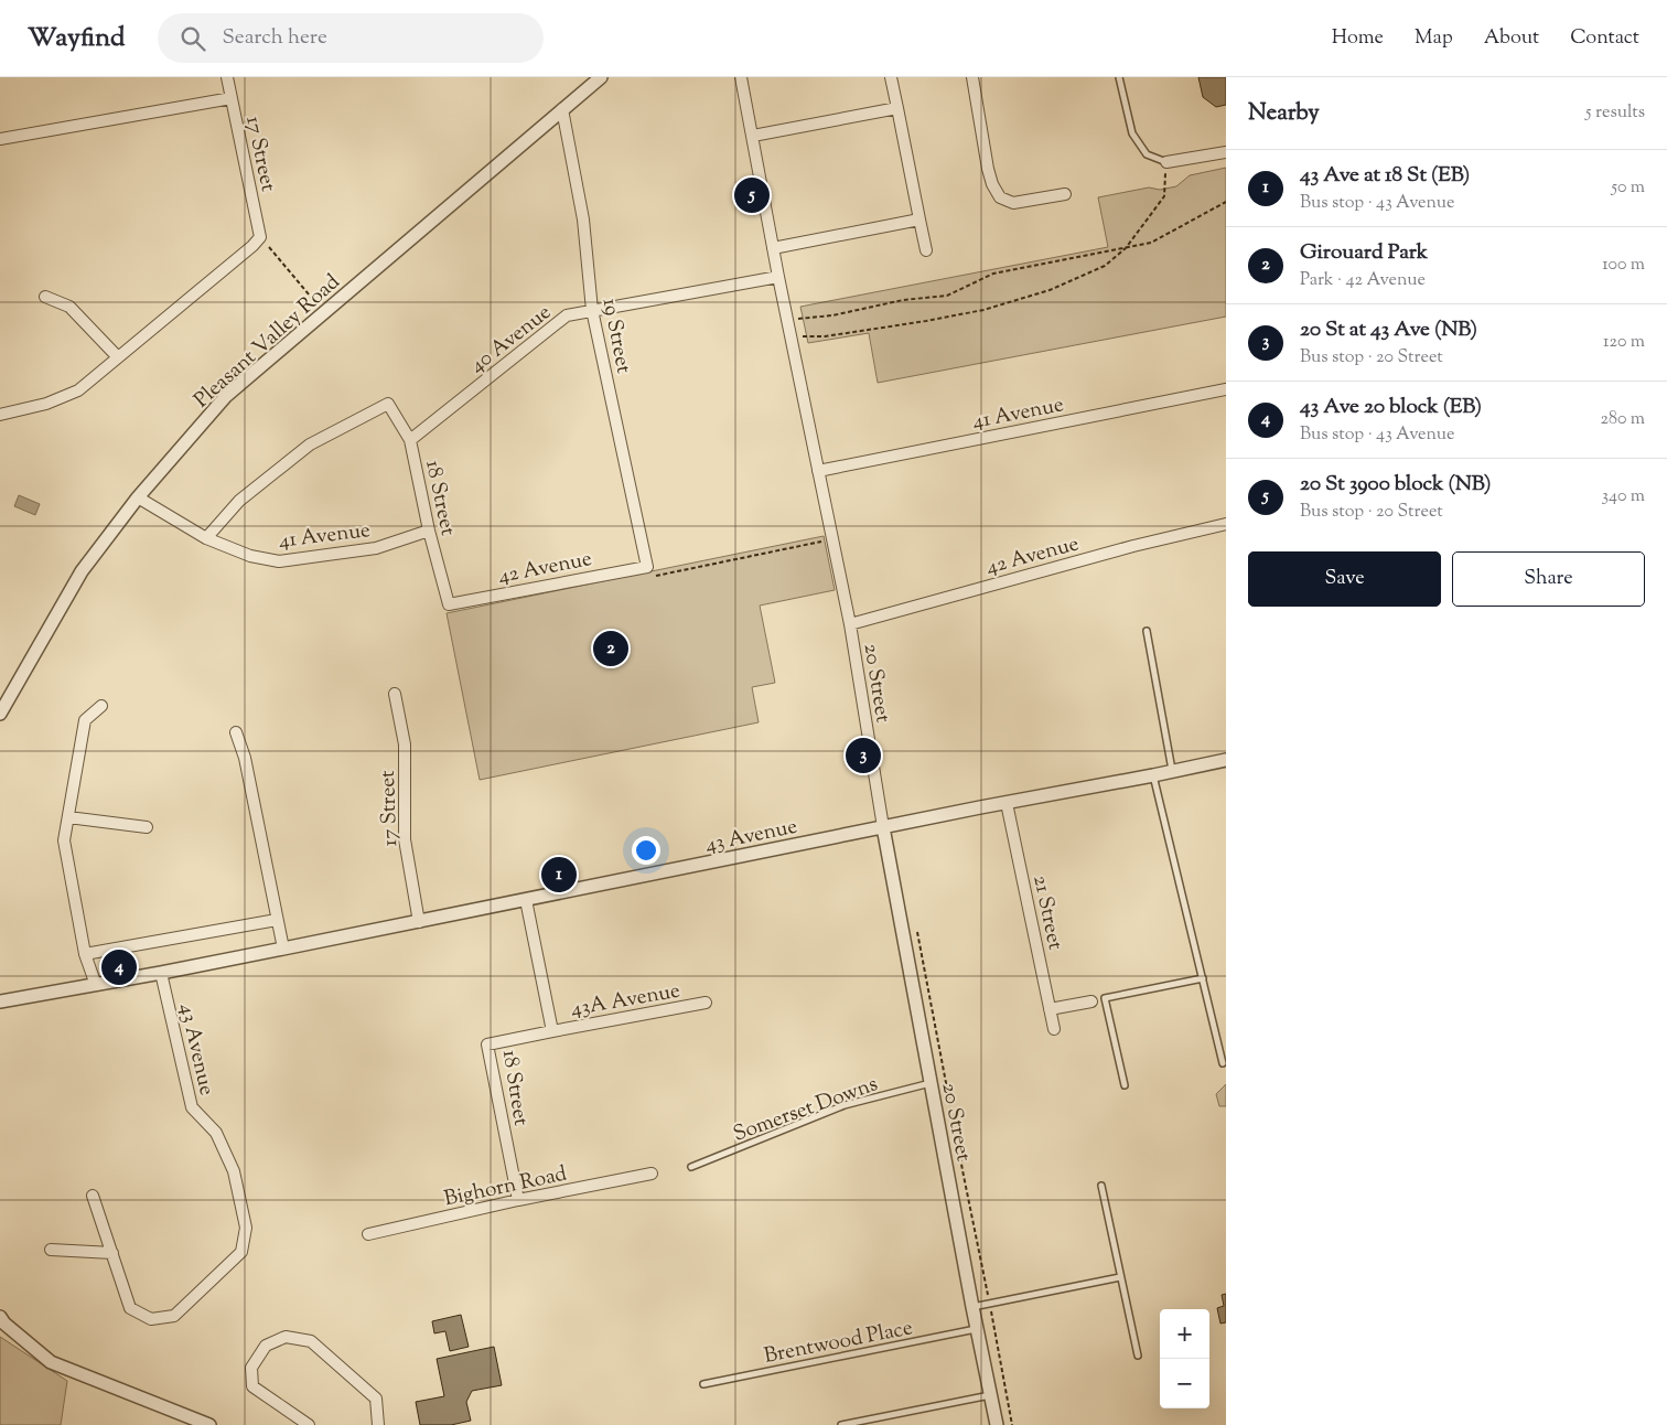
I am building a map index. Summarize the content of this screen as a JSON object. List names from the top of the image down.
{
  "streets": {
    "street": [
      "17 Street",
      "19 Street",
      "40 Avenue",
      "Pleasant Valley Road",
      "41 Avenue",
      "18 Street",
      "42 Avenue",
      "20 Street",
      "43 Avenue",
      "21 Street",
      "43A Avenue",
      "Bighorn Road"
    ],
    "lane": ["Somerset Downs", "Brentwood Place"]
  },
  "crossings": [
    ["17 Street", "43 Avenue"],
    ["19 Street", "40 Avenue"],
    ["19 Street", "Pleasant Valley Road"],
    ["19 Street", "42 Avenue"],
    ["40 Avenue", "18 Street"],
    ["40 Avenue", "20 Street"],
    ["Pleasant Valley Road", "41 Avenue"],
    ["41 Avenue", "18 Street"],
    ["41 Avenue", "20 Street"],
    ["18 Street", "42 Avenue"],
    ["18 Street", "43A Avenue"],
    ["18 Street", "Bighorn Road"],
    ["42 Avenue", "20 Street"],
    ["20 Street", "43 Avenue"],
    ["20 Street", "Somerset Downs"],
    ["20 Street", "Brentwood Place"],
    ["43 Avenue", "21 Street"]
  ],
  "page": {
    "header": "Wayfind",
    "search": "Search here",
    "nav": [
      "Home",
      "Map",
      "About",
      "Contact"
    ],
    "heading": ["Nearby", "5 results"],
    "list": [
      {
        "mark": "1",
        "name": "43 Ave at 18 St (EB)",
        "note": "Bus stop · 43 Avenue",
        "value": "50 m"
      },
      {
        "mark": "2",
        "name": "Girouard Park",
        "note": "Park · 42 Avenue",
        "value": "100 m"
      },
      {
        "mark": "3",
        "name": "20 St at 43 Ave (NB)",
        "note": "Bus stop · 20 Street",
        "value": "120 m"
      },
      {
        "mark": "4",
        "name": "43 Ave 20 block (EB)",
        "note": "Bus stop · 43 Avenue",
        "value": "280 m"
      },
      {
        "mark": "5",
        "name": "20 St 3900 block (NB)",
        "note": "Bus stop · 20 Street",
        "value": "340 m"
      }
    ],
    "pins": [
      "5",
      "2",
      "3",
      "1",
      "4"
    ],
    "buttons": ["Save", "Share"],
    "map_buttons": ["+", "−"]
  }
}
